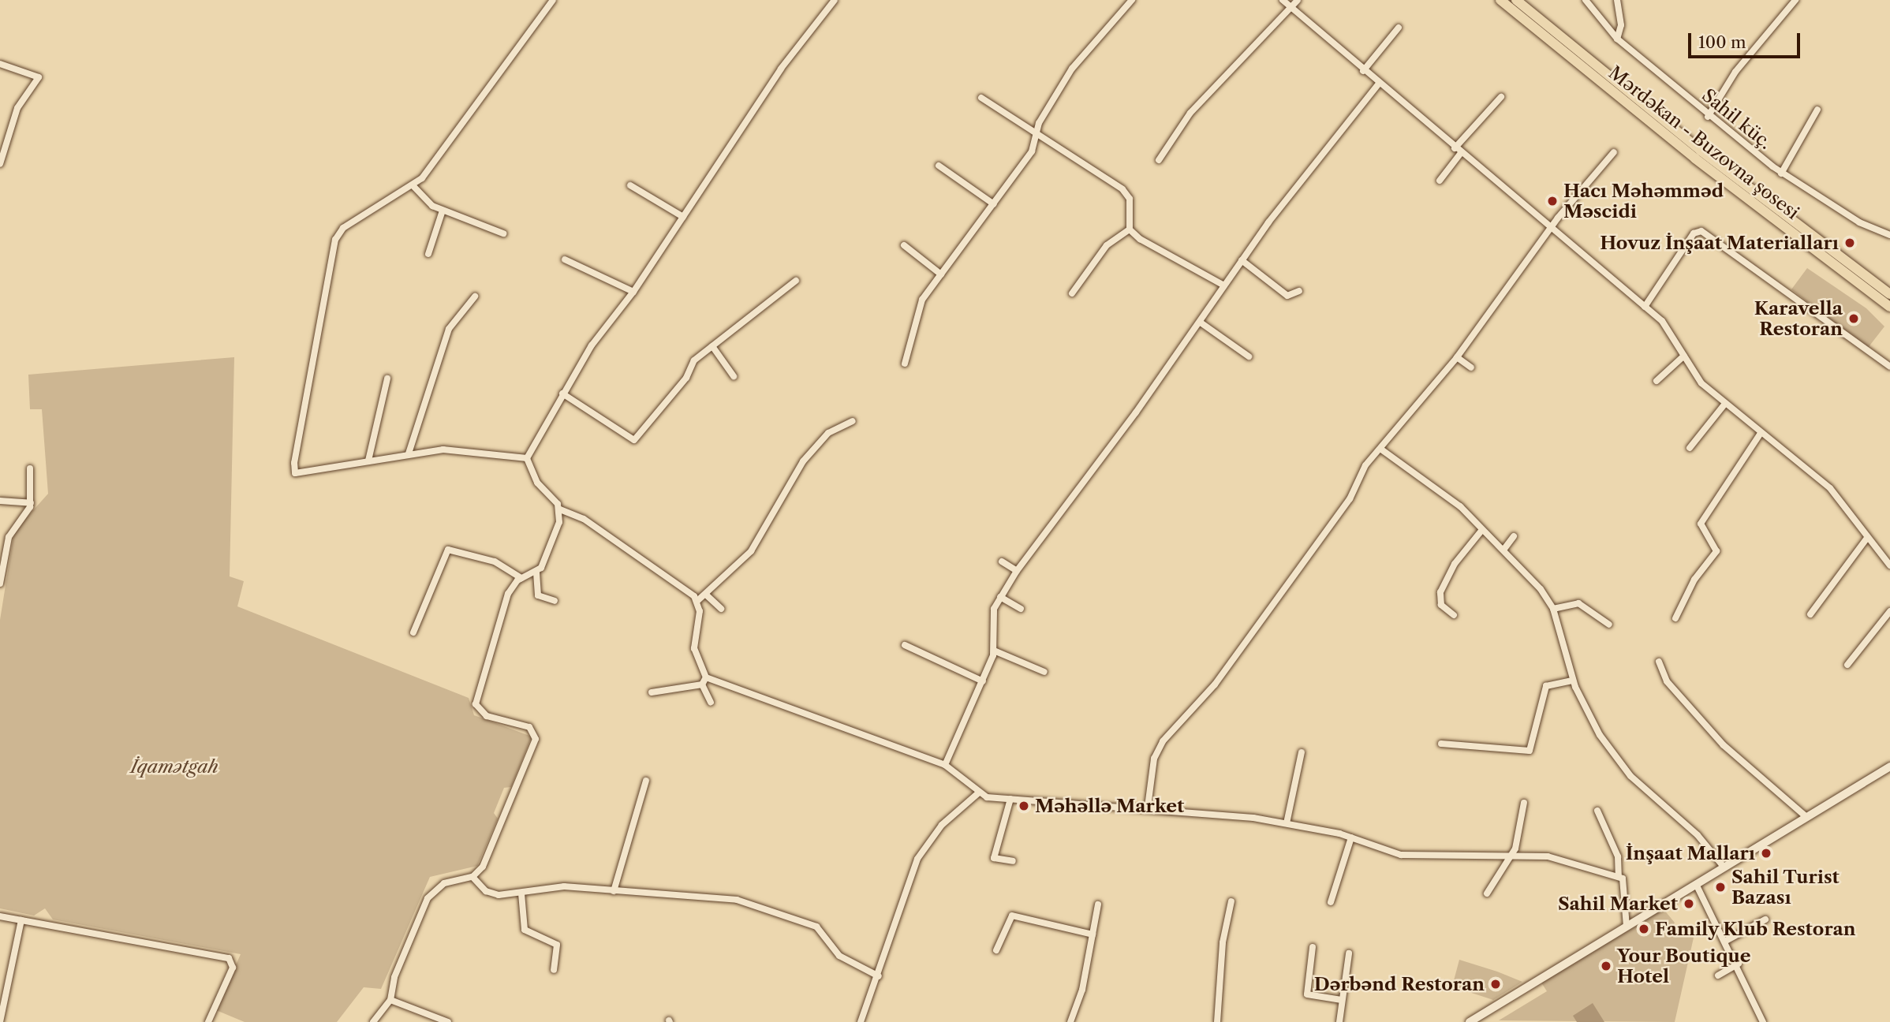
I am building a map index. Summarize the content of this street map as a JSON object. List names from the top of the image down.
{
  "streets": {
    "main road": ["Mərdəkan - Buzovna şosesi"],
    "street": ["Sahil küç."]
  },
  "parks": ["İqamətgah"],
  "places": [
    "Hacı Məhəmməd Məscidi",
    "Hovuz İnşaat Materialları",
    "Karavella Restoran",
    "Məhəllə Market",
    "İnşaat Malları",
    "Sahil Turist Bazası",
    "Sahil Market",
    "Family Klub Restoran",
    "Your Boutique Hotel",
    "Dərbənd Restoran"
  ],
  "scale_bar": "100 m"
}
